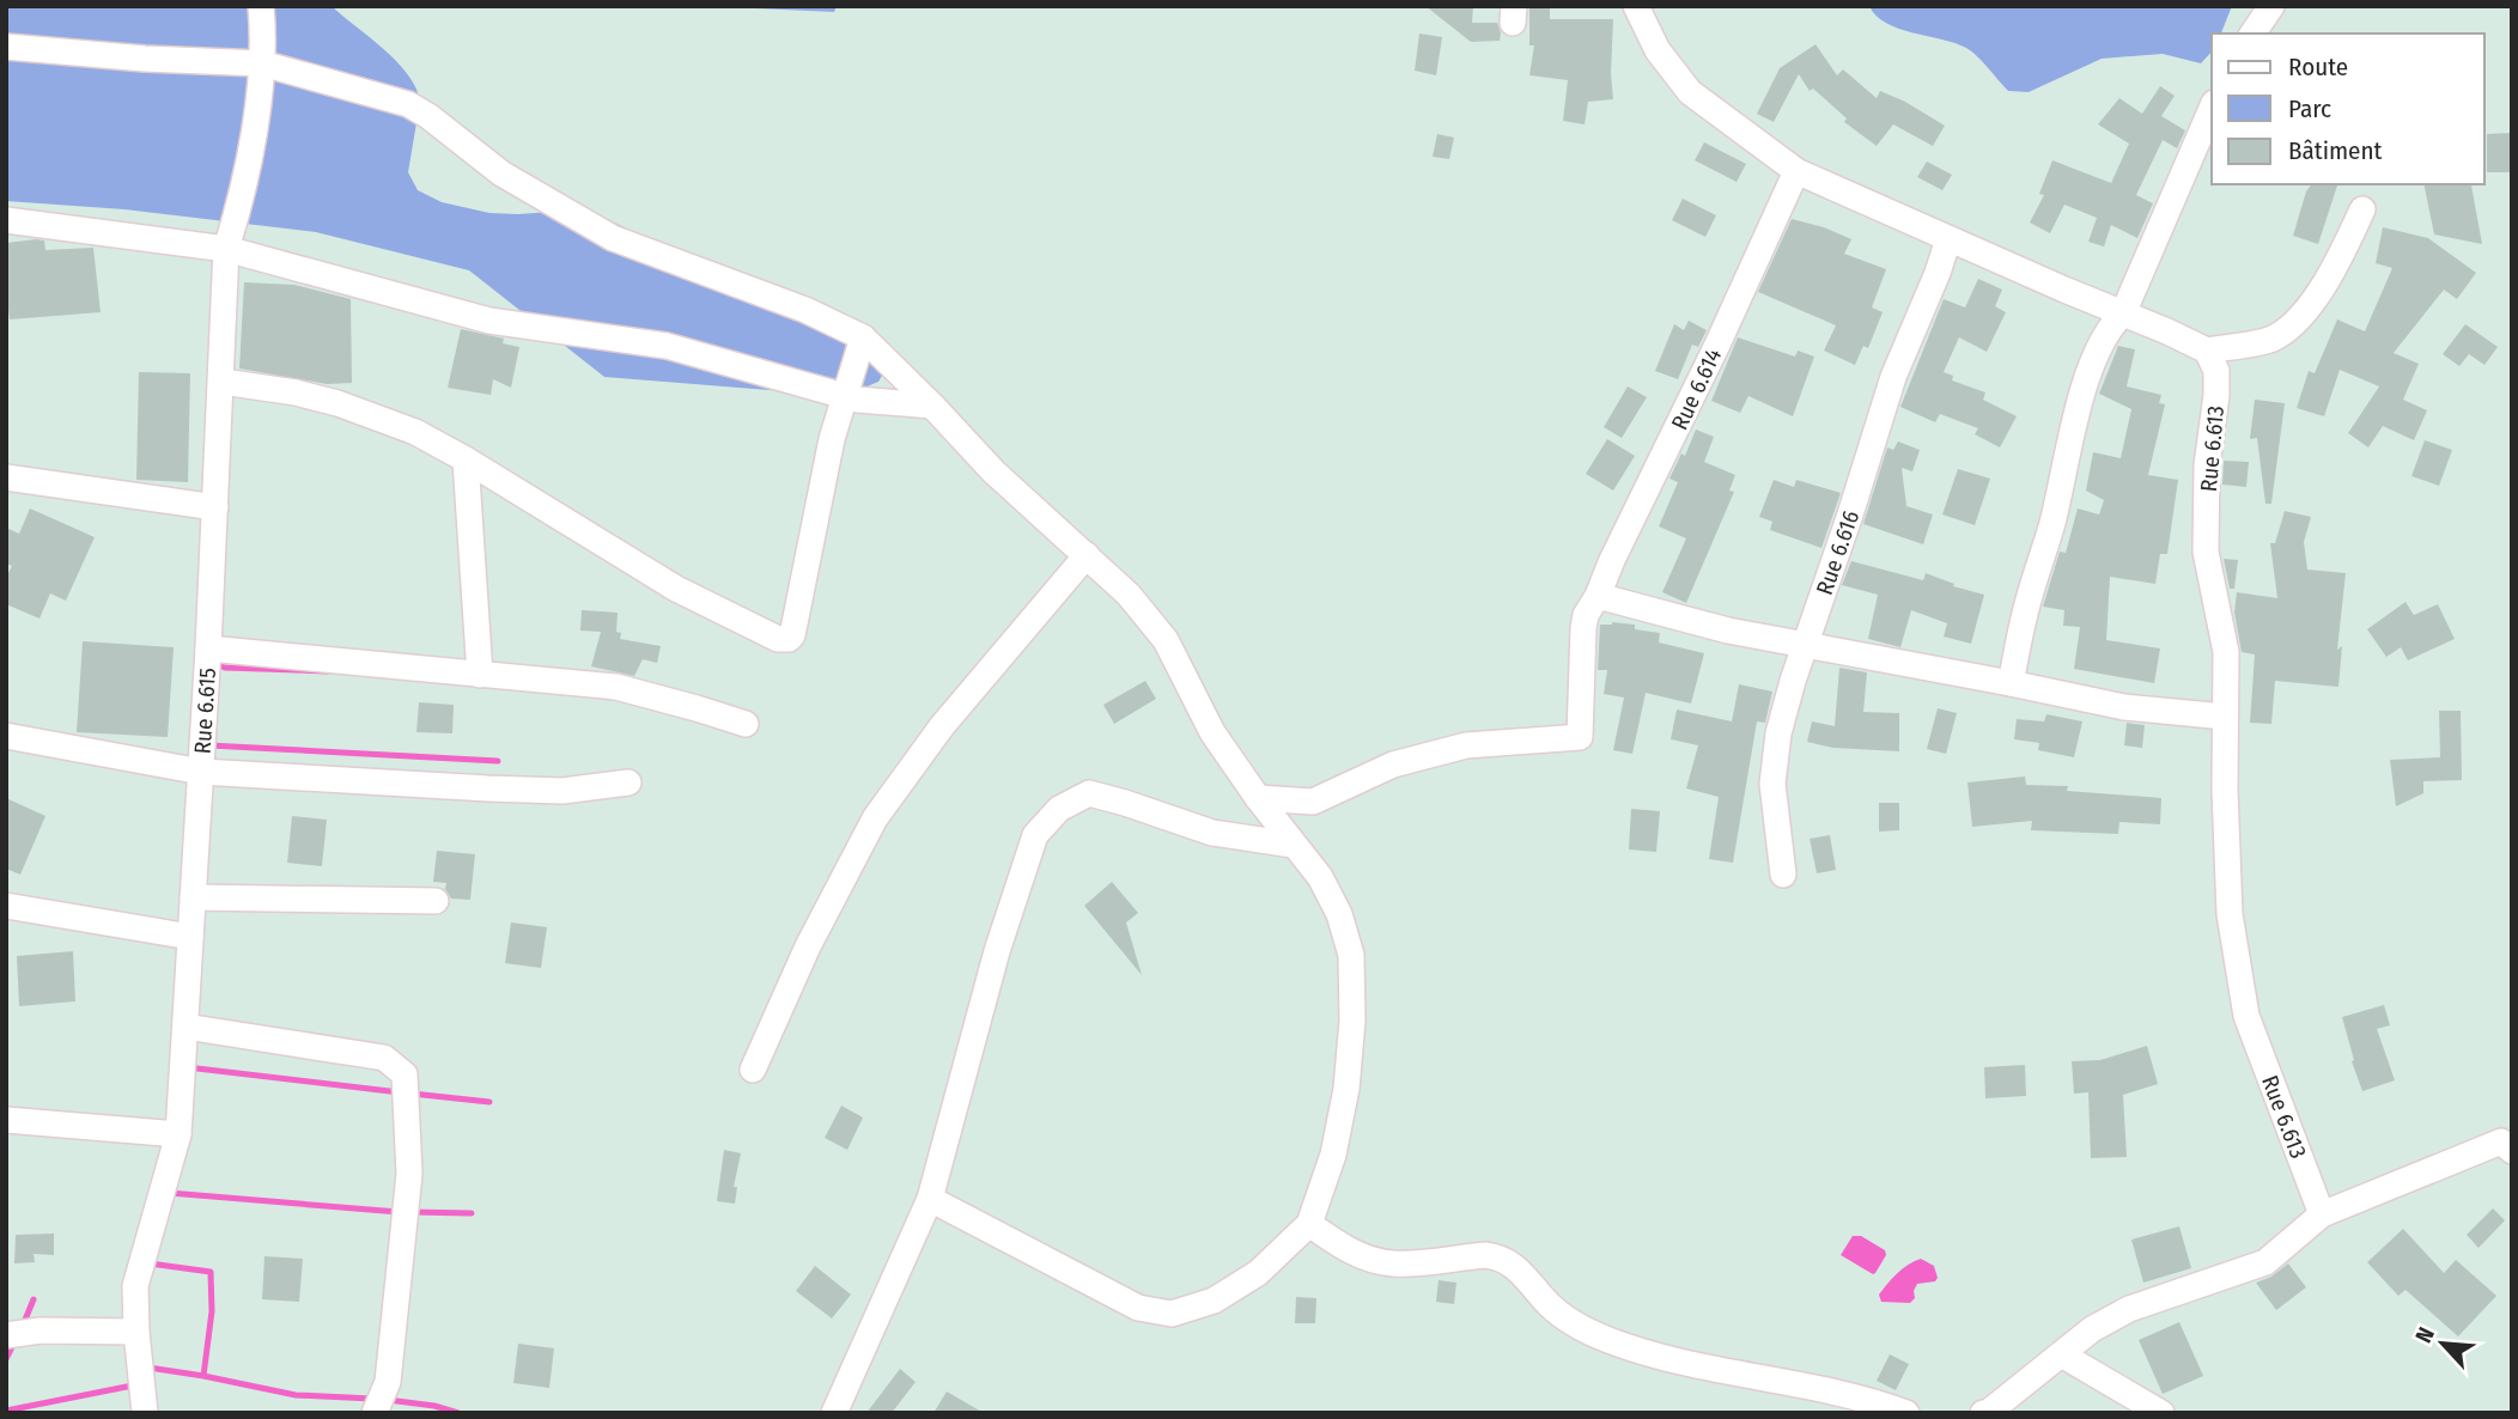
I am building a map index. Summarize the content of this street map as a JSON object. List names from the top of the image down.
{
  "streets": {
    "street": [
      "Rue 6.614",
      "Rue 6.613",
      "Rue 6.616",
      "Rue 6.615"
    ]
  },
  "legend": ["Route", "Parc", "Bâtiment"],
  "north": "top left"
}
